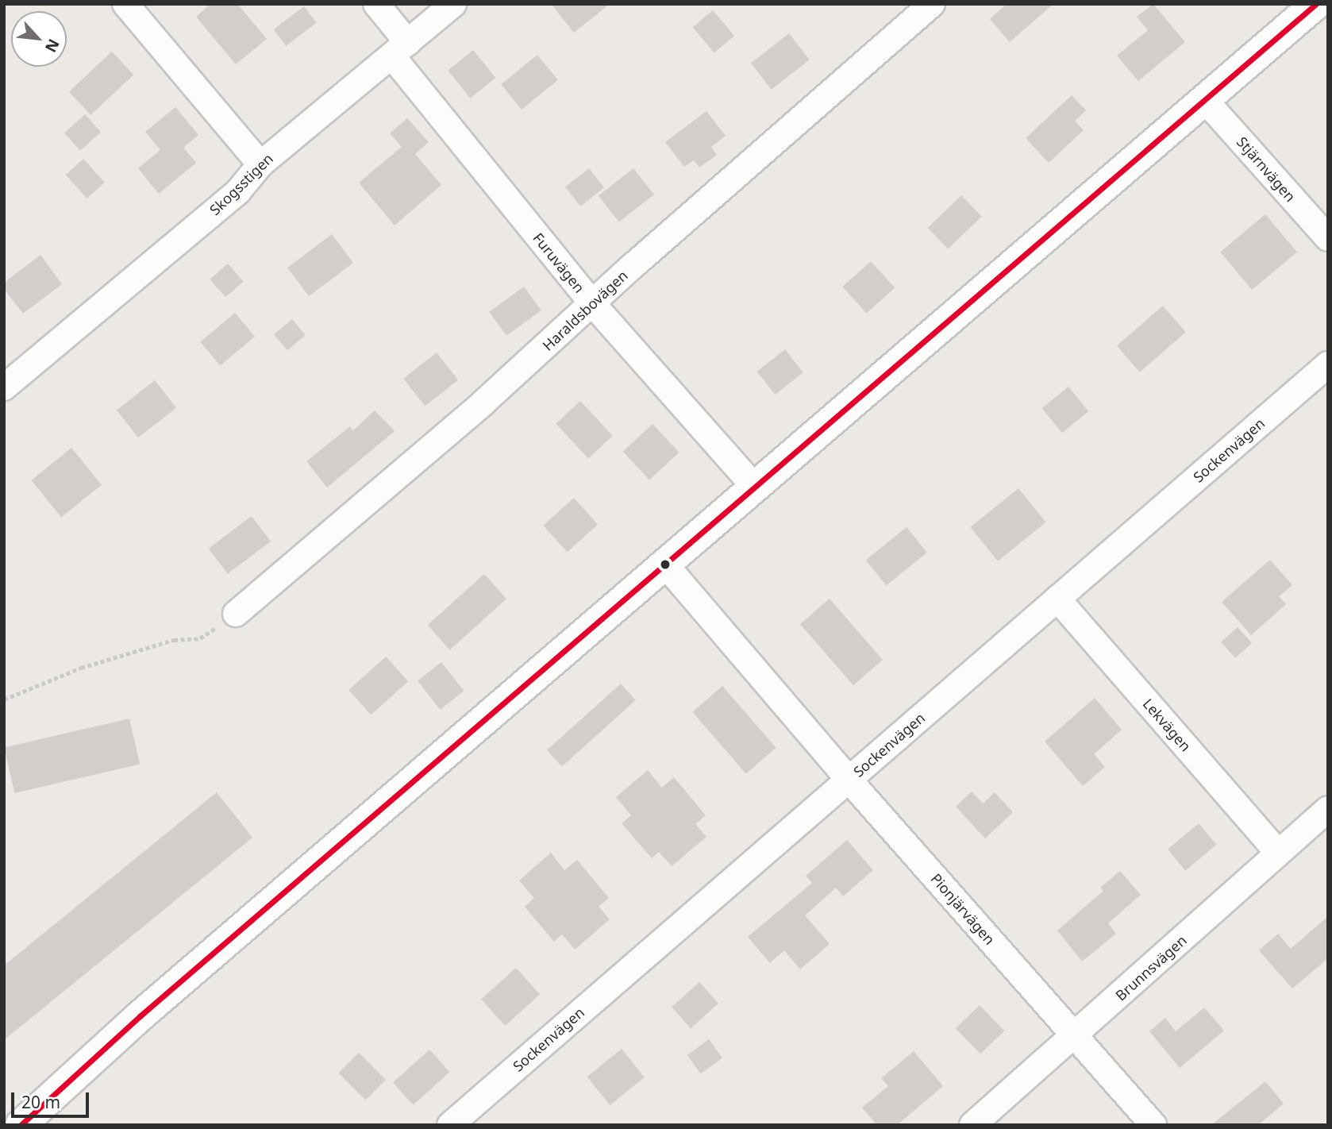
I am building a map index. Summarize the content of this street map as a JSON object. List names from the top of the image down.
{
  "streets": {
    "street": [
      "Stjärnvägen",
      "Skogsstigen",
      "Furuvägen",
      "Haraldsbovägen",
      "Sockenvägen",
      "Lekvägen",
      "Pionjärvägen",
      "Brunnsvägen"
    ]
  },
  "crossings": [
    ["Skogsstigen", "Furuvägen"],
    ["Furuvägen", "Haraldsbovägen"],
    ["Sockenvägen", "Lekvägen"],
    ["Sockenvägen", "Pionjärvägen"],
    ["Lekvägen", "Brunnsvägen"],
    ["Pionjärvägen", "Brunnsvägen"]
  ],
  "scale_bar": "20 m",
  "north": "bottom right"
}
